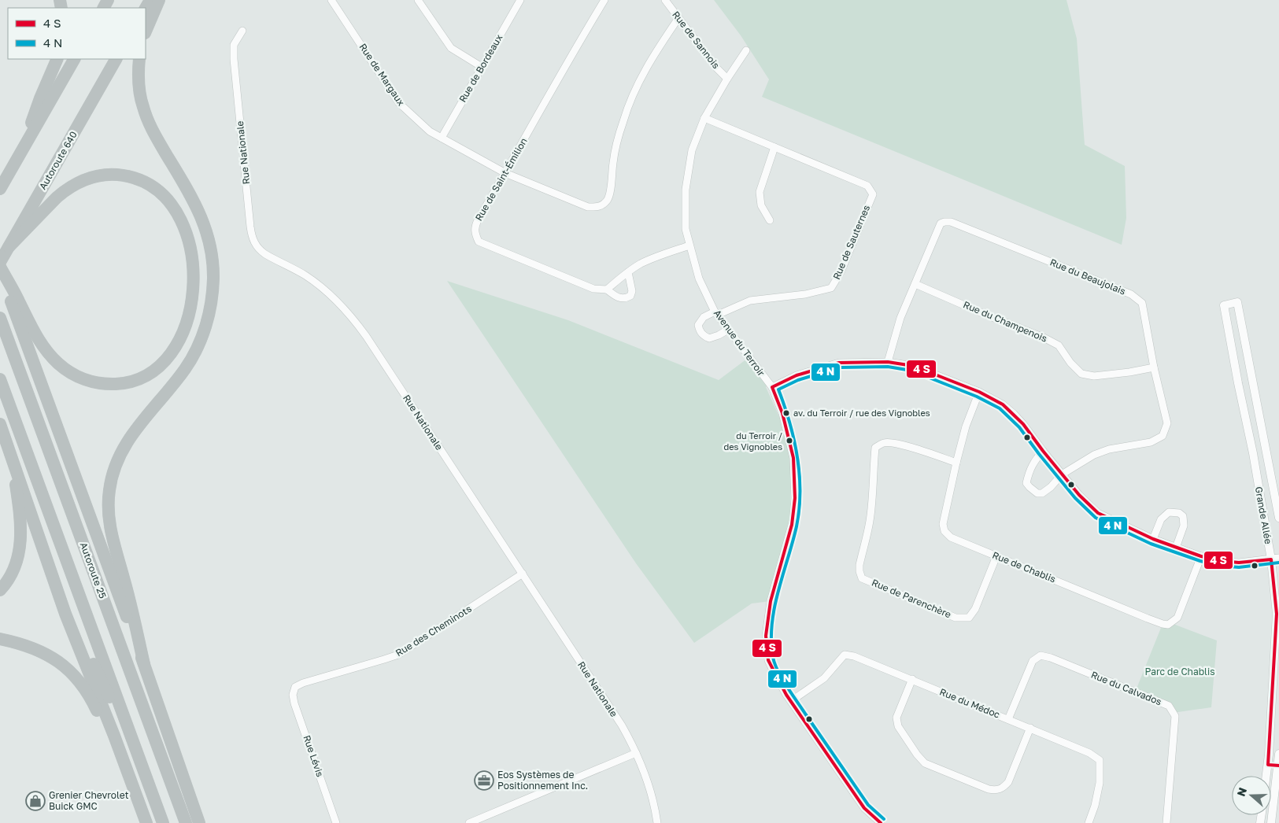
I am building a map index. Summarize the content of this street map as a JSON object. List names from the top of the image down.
{
  "streets": {
    "highway": ["Autoroute 640", "Autoroute 25"],
    "street": [
      "Rue de Sannois",
      "Rue de Bordeaux",
      "Rue de Margaux",
      "Rue Nationale",
      "Rue de Saint-Émilion",
      "Rue de Sauternes",
      "Rue du Beaujolais",
      "Rue du Champenois",
      "Avenue du Terroir",
      "Grande Allée",
      "Rue de Chablis",
      "Rue de Parenchère",
      "Rue des Cheminots",
      "Rue du Calvados",
      "Rue du Médoc",
      "Rue Lévis"
    ]
  },
  "crossings": [
    ["Rue de Sannois", "Rue de Margaux"],
    ["Rue de Sannois", "Avenue du Terroir"],
    ["Rue de Bordeaux", "Rue de Margaux"],
    ["Rue de Margaux", "Rue de Saint-Émilion"],
    ["Rue Nationale", "Rue des Cheminots"],
    ["Rue de Sauternes", "Avenue du Terroir"],
    ["Rue du Beaujolais", "Rue du Champenois"],
    ["Avenue du Terroir", "Rue du Médoc"],
    ["Rue de Chablis", "Rue de Parenchère"],
    ["Rue des Cheminots", "Rue Lévis"],
    ["Rue du Calvados", "Rue du Médoc"]
  ],
  "parks": ["Parc de Chablis"],
  "places": {
    "other": ["av. du Terroir / rue des Vignobles", "du Terroir / des Vignobles"],
    "office": ["Eos Systèmes de Positionnement Inc."],
    "shop": ["Grenier Chevrolet Buick GMC"]
  },
  "legend": ["4 S", "4 N"],
  "north": "left"
}
